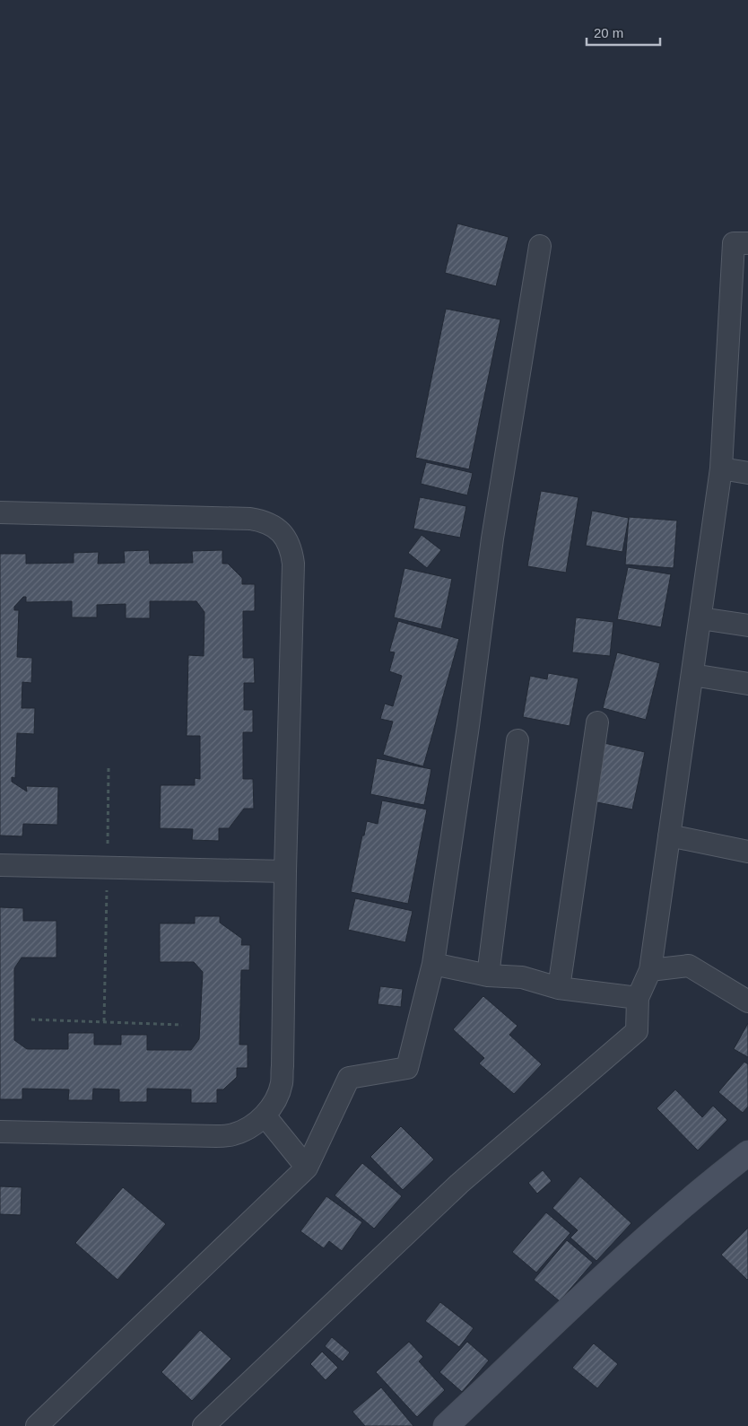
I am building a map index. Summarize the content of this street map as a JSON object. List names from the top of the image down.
{
  "scale_bar": "20 m"
}
